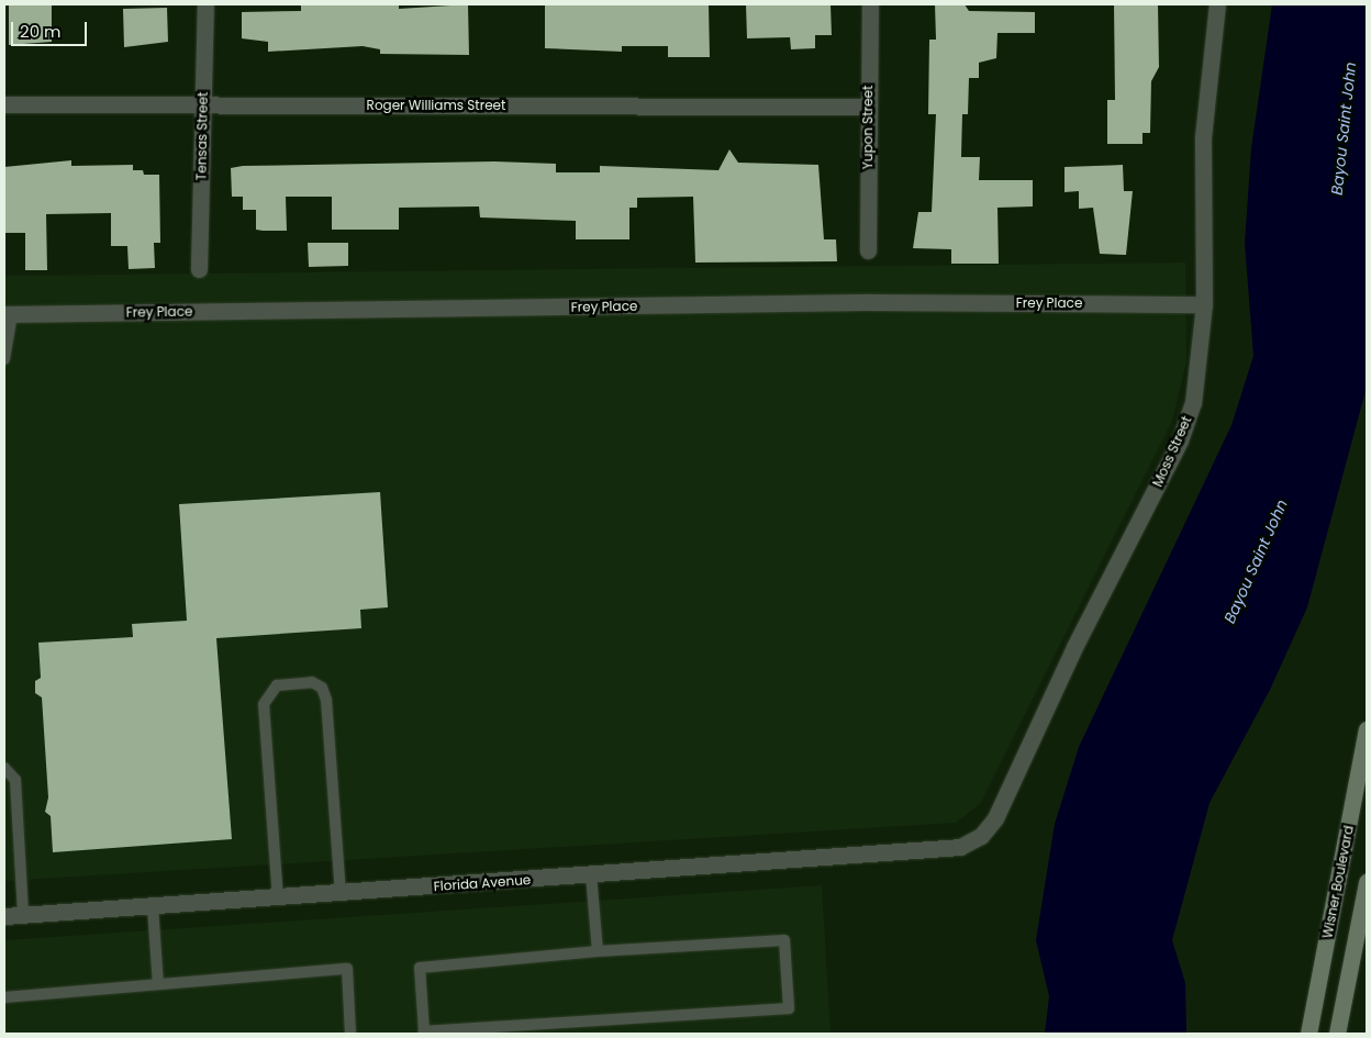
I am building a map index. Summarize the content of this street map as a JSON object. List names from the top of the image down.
{
  "streets": {
    "street": [
      "Roger Williams Street",
      "Yupon Street",
      "Tensas Street",
      "Frey Place",
      "Moss Street",
      "Wisner Boulevard",
      "Florida Avenue"
    ]
  },
  "crossings": [
    ["Roger Williams Street", "Yupon Street"],
    ["Roger Williams Street", "Tensas Street"],
    ["Frey Place", "Moss Street"],
    ["Moss Street", "Florida Avenue"]
  ],
  "water": ["Bayou Saint John"],
  "scale_bar": "20 m"
}
